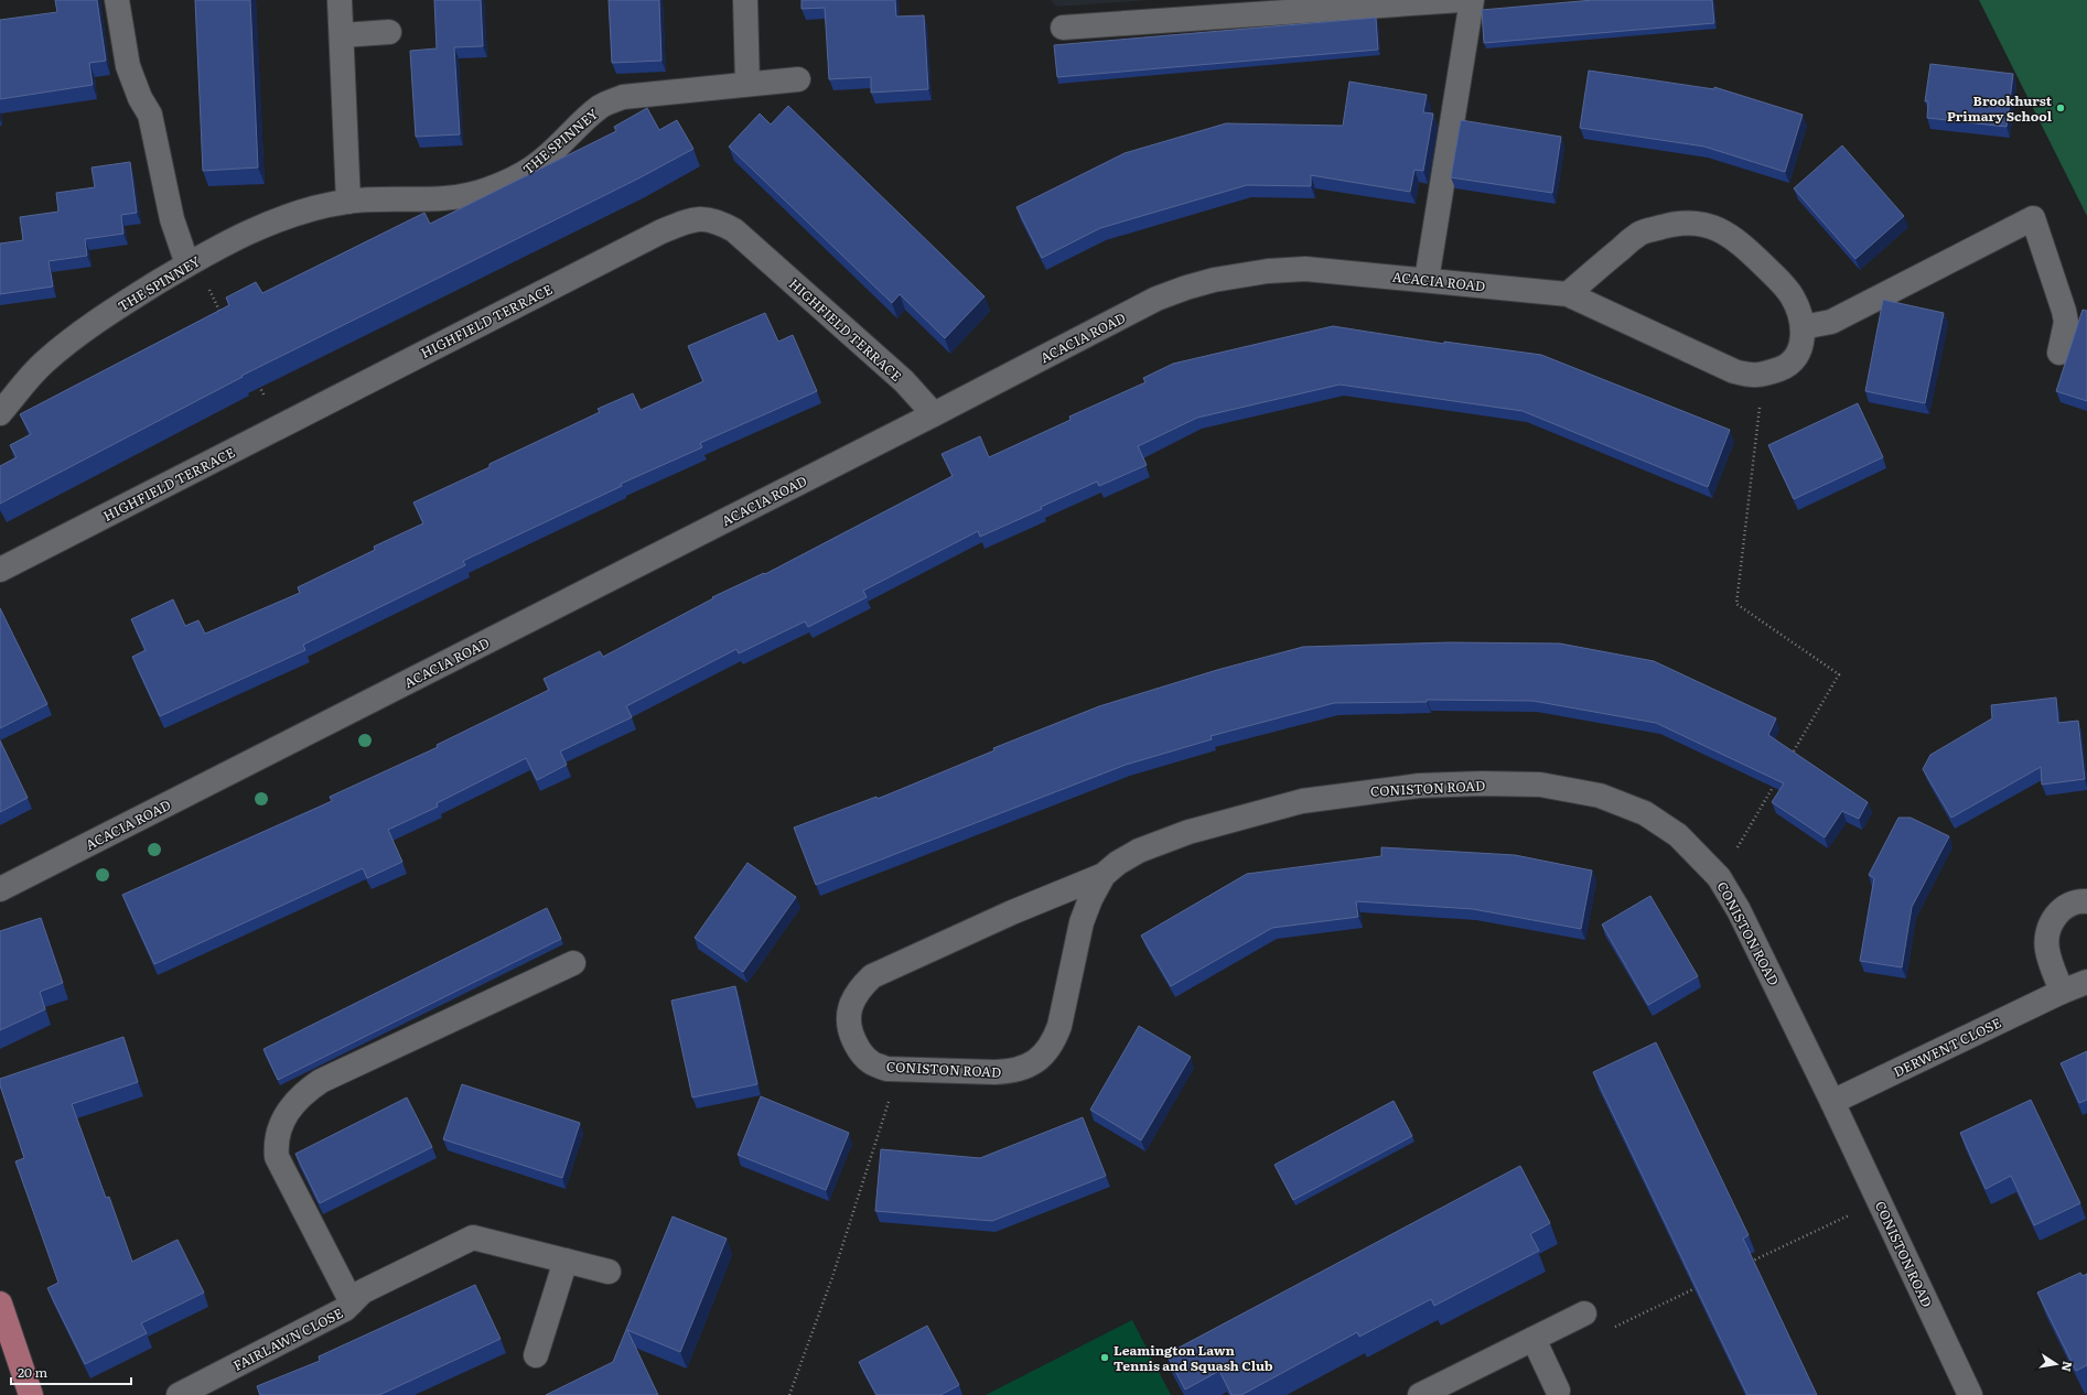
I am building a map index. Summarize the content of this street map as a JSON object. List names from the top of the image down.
{
  "streets": {
    "street": [
      "THE SPINNEY",
      "ACACIA ROAD",
      "HIGHFIELD TERRACE",
      "CONISTON ROAD",
      "DERWENT CLOSE",
      "FAIRLAWN CLOSE"
    ]
  },
  "crossings": [
    ["ACACIA ROAD", "HIGHFIELD TERRACE"],
    ["CONISTON ROAD", "DERWENT CLOSE"]
  ],
  "places": ["Brookhurst Primary School", "Leamington Lawn Tennis and Squash Club"],
  "scale_bar": "20 m",
  "north": "right"
}
